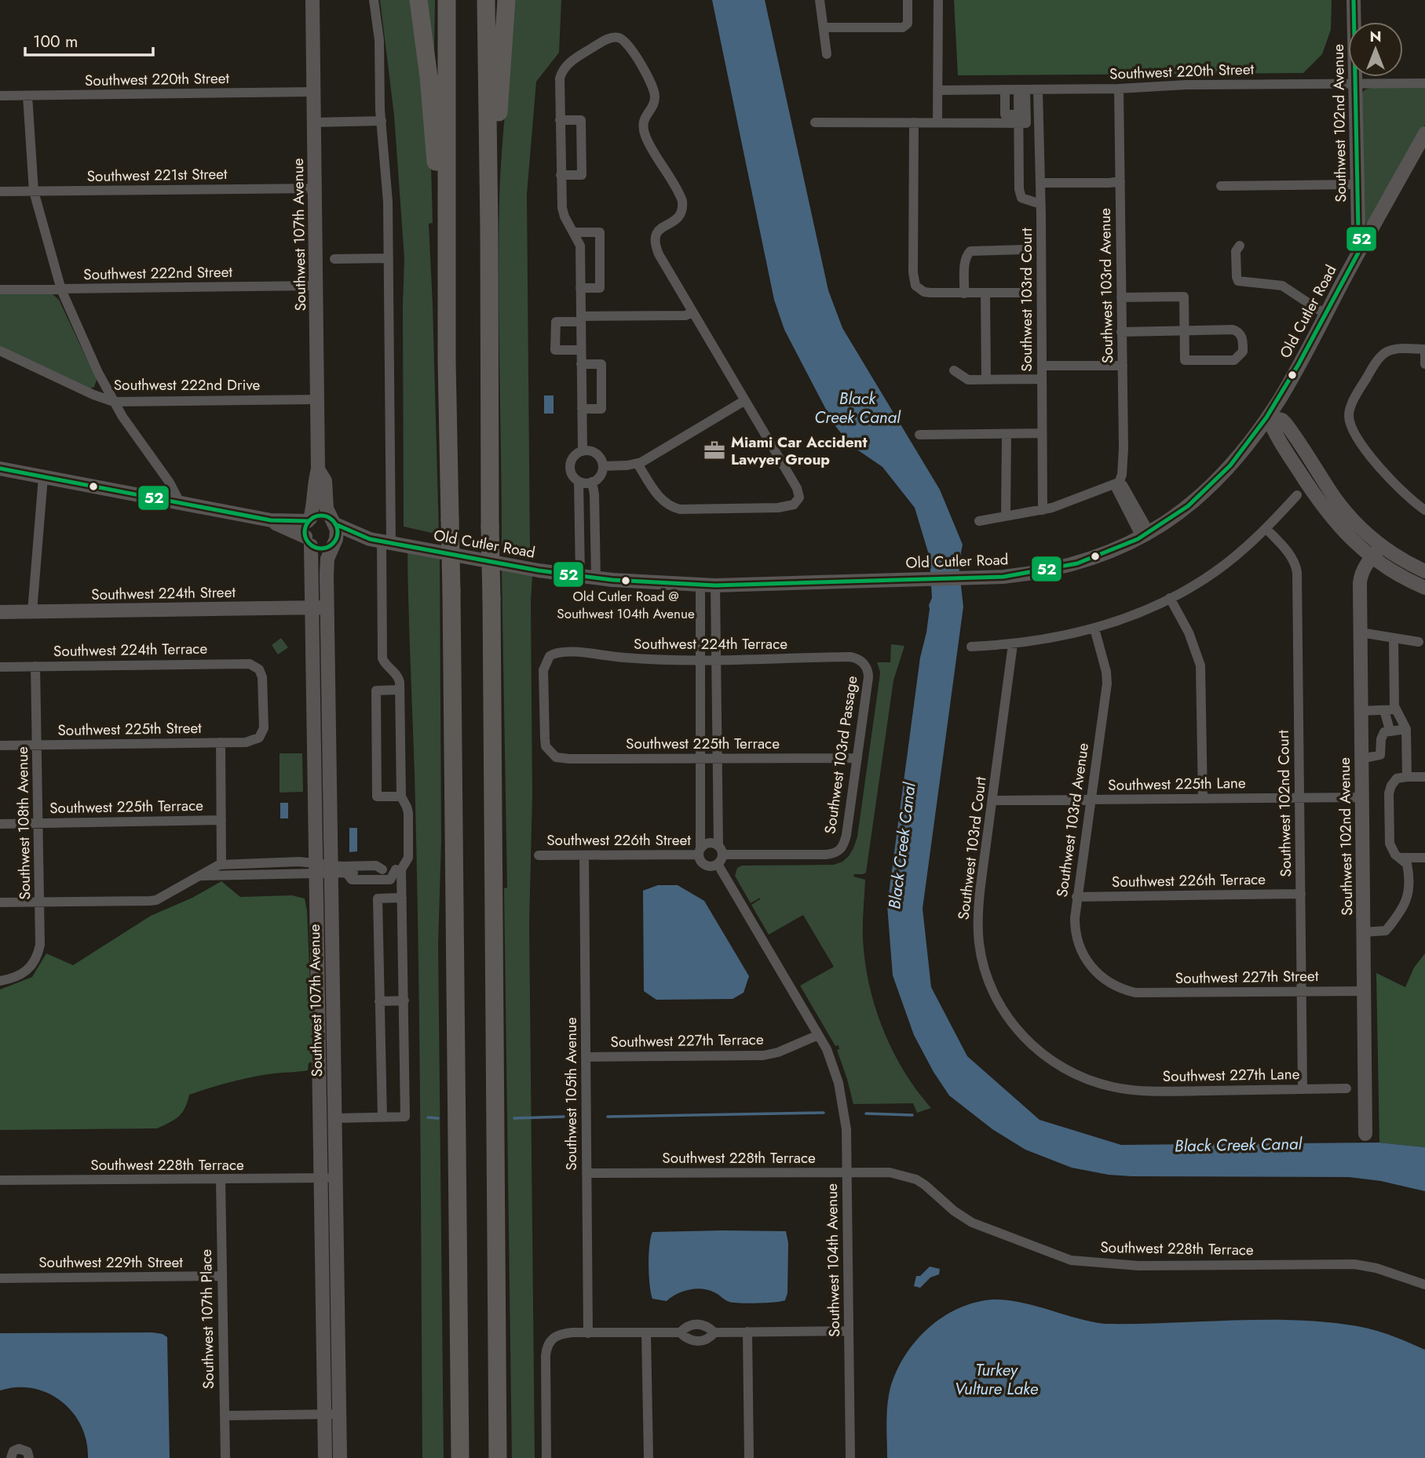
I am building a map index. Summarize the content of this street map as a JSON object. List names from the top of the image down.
{
  "streets": {
    "street": [
      "Southwest 220th Street",
      "Southwest 102nd Avenue",
      "Southwest 221st Street",
      "Southwest 107th Avenue",
      "Southwest 222nd Street",
      "Southwest 103rd Avenue",
      "Southwest 103rd Court",
      "Old Cutler Road",
      "Southwest 222nd Drive",
      "Southwest 224th Street",
      "Southwest 224th Terrace",
      "Southwest 225th Street",
      "Southwest 225th Terrace",
      "Southwest 103rd Passage",
      "Southwest 225th Lane",
      "Southwest 102nd Court",
      "Southwest 108th Avenue",
      "Southwest 226th Street",
      "Southwest 226th Terrace",
      "Southwest 227th Street",
      "Southwest 227th Terrace",
      "Southwest 227th Lane",
      "Southwest 105th Avenue",
      "Southwest 228th Terrace",
      "Southwest 104th Avenue",
      "Southwest 229th Street",
      "Southwest 107th Place"
    ]
  },
  "crossings": [
    ["Southwest 220th Street", "Southwest 102nd Avenue"],
    ["Southwest 220th Street", "Southwest 107th Avenue"],
    ["Southwest 220th Street", "Southwest 103rd Avenue"],
    ["Southwest 220th Street", "Southwest 103rd Court"],
    ["Southwest 102nd Avenue", "Old Cutler Road"],
    ["Southwest 102nd Avenue", "Southwest 225th Lane"],
    ["Southwest 102nd Avenue", "Southwest 227th Street"],
    ["Southwest 221st Street", "Southwest 107th Avenue"],
    ["Southwest 107th Avenue", "Southwest 222nd Street"],
    ["Southwest 107th Avenue", "Old Cutler Road"],
    ["Southwest 107th Avenue", "Southwest 222nd Drive"],
    ["Southwest 107th Avenue", "Southwest 224th Street"],
    ["Southwest 107th Avenue", "Southwest 228th Terrace"],
    ["Southwest 103rd Avenue", "Old Cutler Road"],
    ["Southwest 103rd Avenue", "Southwest 225th Lane"],
    ["Southwest 103rd Avenue", "Southwest 226th Terrace"],
    ["Southwest 103rd Avenue", "Southwest 227th Street"],
    ["Southwest 103rd Court", "Southwest 225th Lane"],
    ["Southwest 103rd Court", "Southwest 227th Lane"],
    ["Southwest 224th Terrace", "Southwest 225th Street"],
    ["Southwest 224th Terrace", "Southwest 225th Terrace"],
    ["Southwest 224th Terrace", "Southwest 103rd Passage"],
    ["Southwest 224th Terrace", "Southwest 108th Avenue"],
    ["Southwest 225th Street", "Southwest 108th Avenue"],
    ["Southwest 225th Terrace", "Southwest 103rd Passage"],
    ["Southwest 225th Terrace", "Southwest 108th Avenue"],
    ["Southwest 103rd Passage", "Southwest 226th Street"],
    ["Southwest 103rd Passage", "Southwest 104th Avenue"],
    ["Southwest 225th Lane", "Southwest 102nd Court"],
    ["Southwest 102nd Court", "Southwest 226th Terrace"],
    ["Southwest 102nd Court", "Southwest 227th Street"],
    ["Southwest 102nd Court", "Southwest 227th Lane"],
    ["Southwest 226th Street", "Southwest 105th Avenue"],
    ["Southwest 226th Street", "Southwest 104th Avenue"],
    ["Southwest 227th Terrace", "Southwest 105th Avenue"],
    ["Southwest 227th Terrace", "Southwest 104th Avenue"],
    ["Southwest 105th Avenue", "Southwest 228th Terrace"],
    ["Southwest 228th Terrace", "Southwest 104th Avenue"],
    ["Southwest 228th Terrace", "Southwest 107th Place"],
    ["Southwest 229th Street", "Southwest 107th Place"]
  ],
  "water": ["Black Creek Canal", "Turkey Vulture Lake"],
  "places": {
    "office": ["Miami Car Accident Lawyer Group"],
    "other": ["Old Cutler Road @ Southwest 104th Avenue"]
  },
  "lines": ["transit line 52"],
  "scale_bar": "100 m",
  "north": "top"
}
